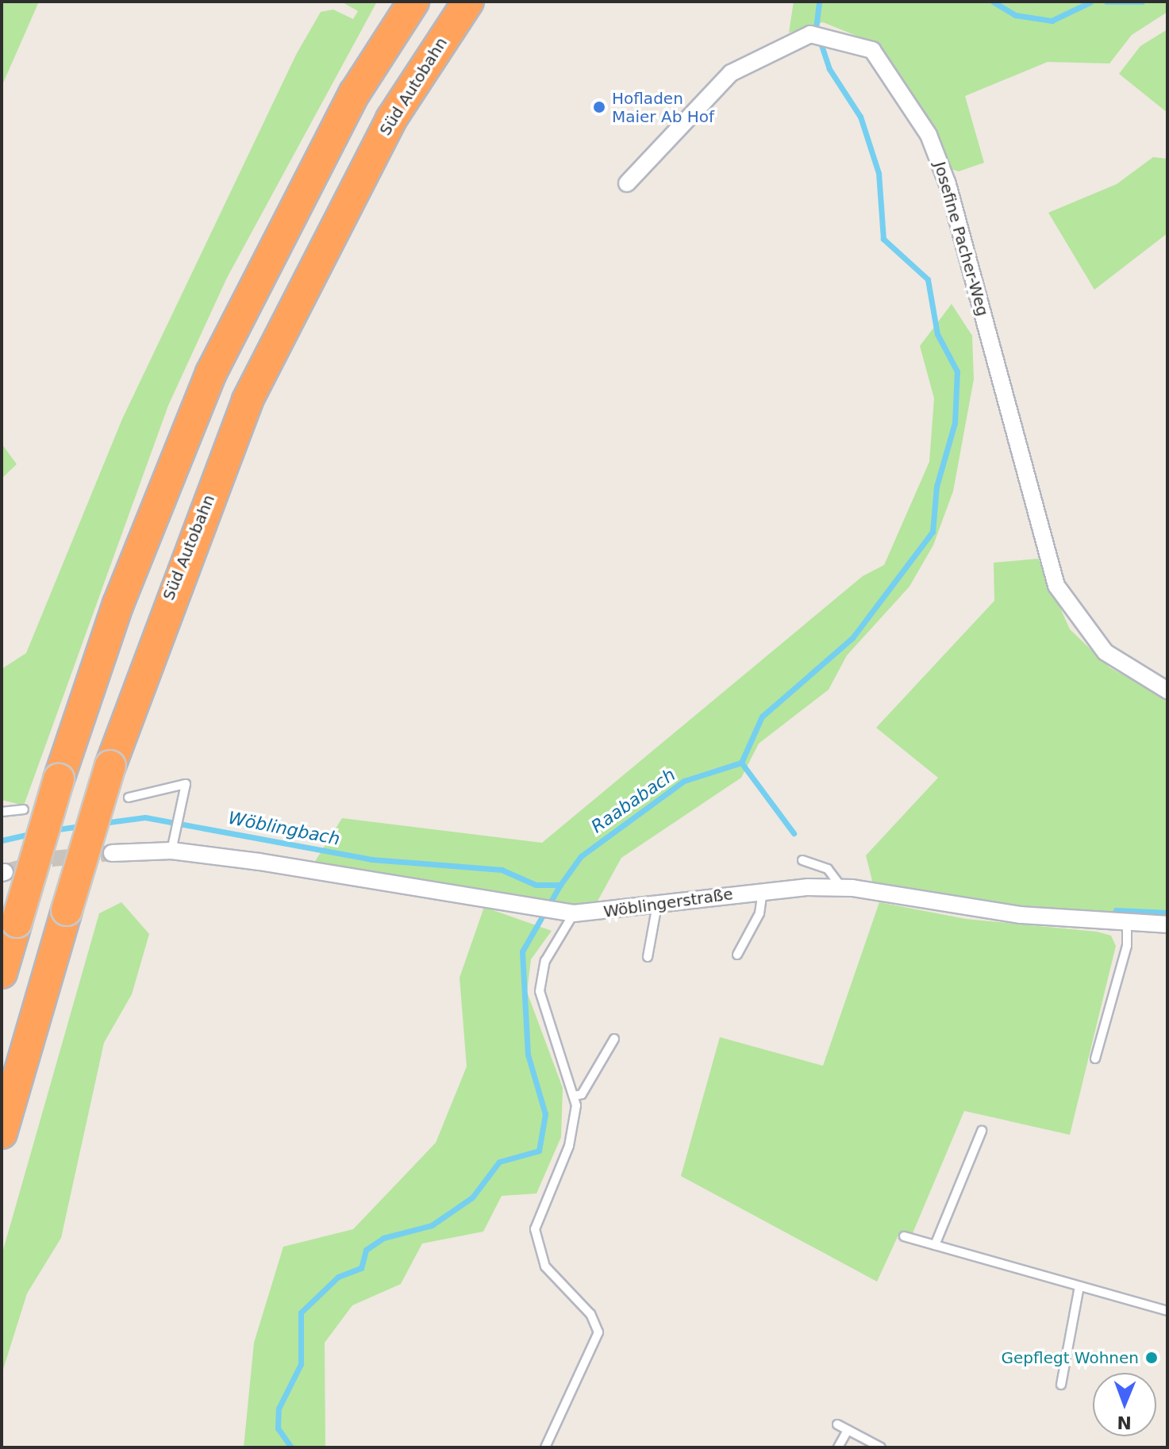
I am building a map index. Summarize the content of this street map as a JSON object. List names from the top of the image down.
{
  "streets": {
    "highway": ["Süd Autobahn"],
    "street": ["Josefine Pacher-Weg", "Wöblingerstraße"]
  },
  "water": ["Raababach", "Wöblingbach"],
  "places": ["Hofladen Maier Ab Hof", "Gepflegt Wohnen"],
  "north": "bottom"
}
